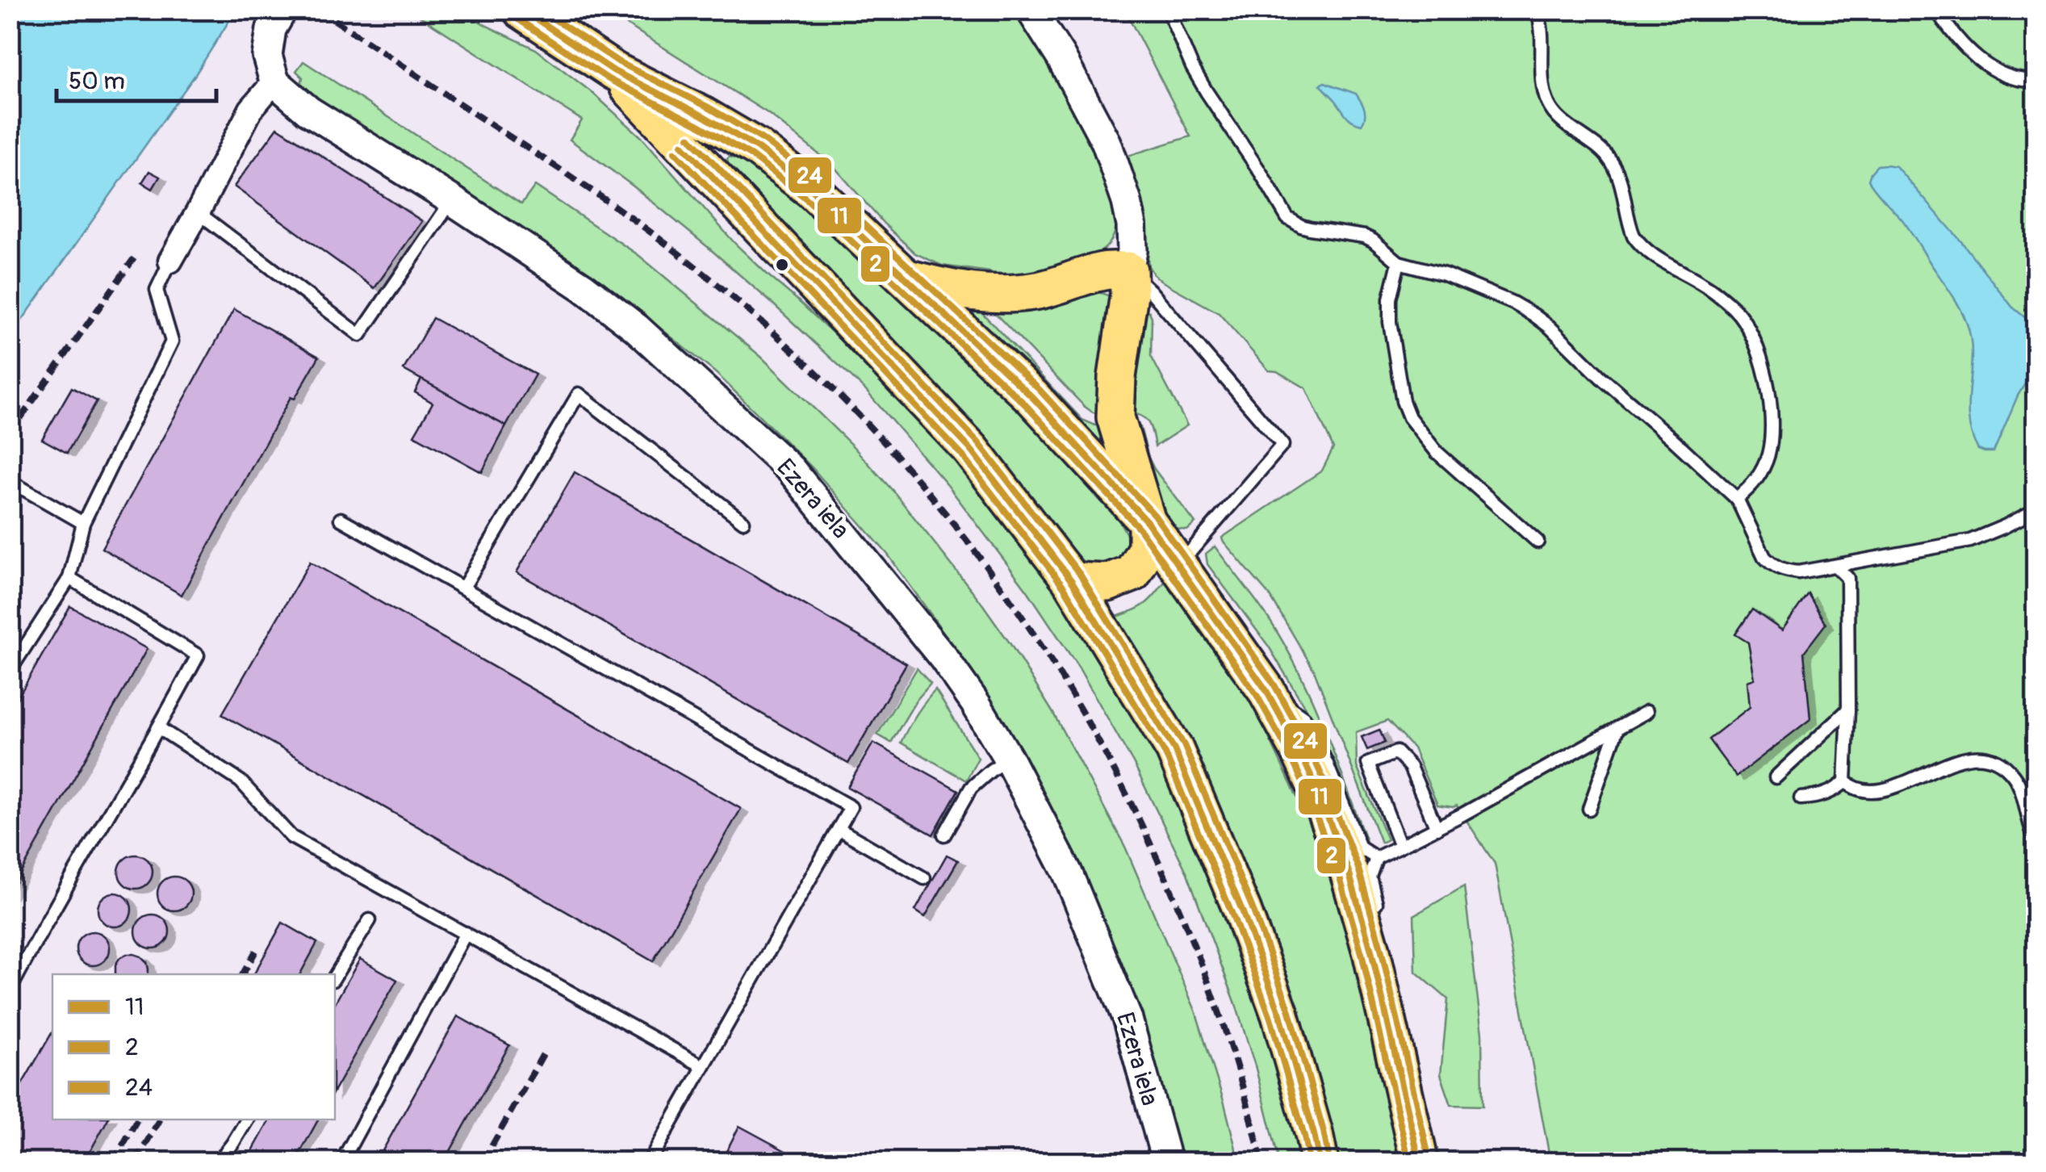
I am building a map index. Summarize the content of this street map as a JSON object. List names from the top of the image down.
{
  "streets": {
    "street": ["Ezera iela"]
  },
  "lines": ["transit line 11", "transit line 24", "transit line 2"],
  "legend": ["11", "2", "24"],
  "scale_bar": "50 m"
}
